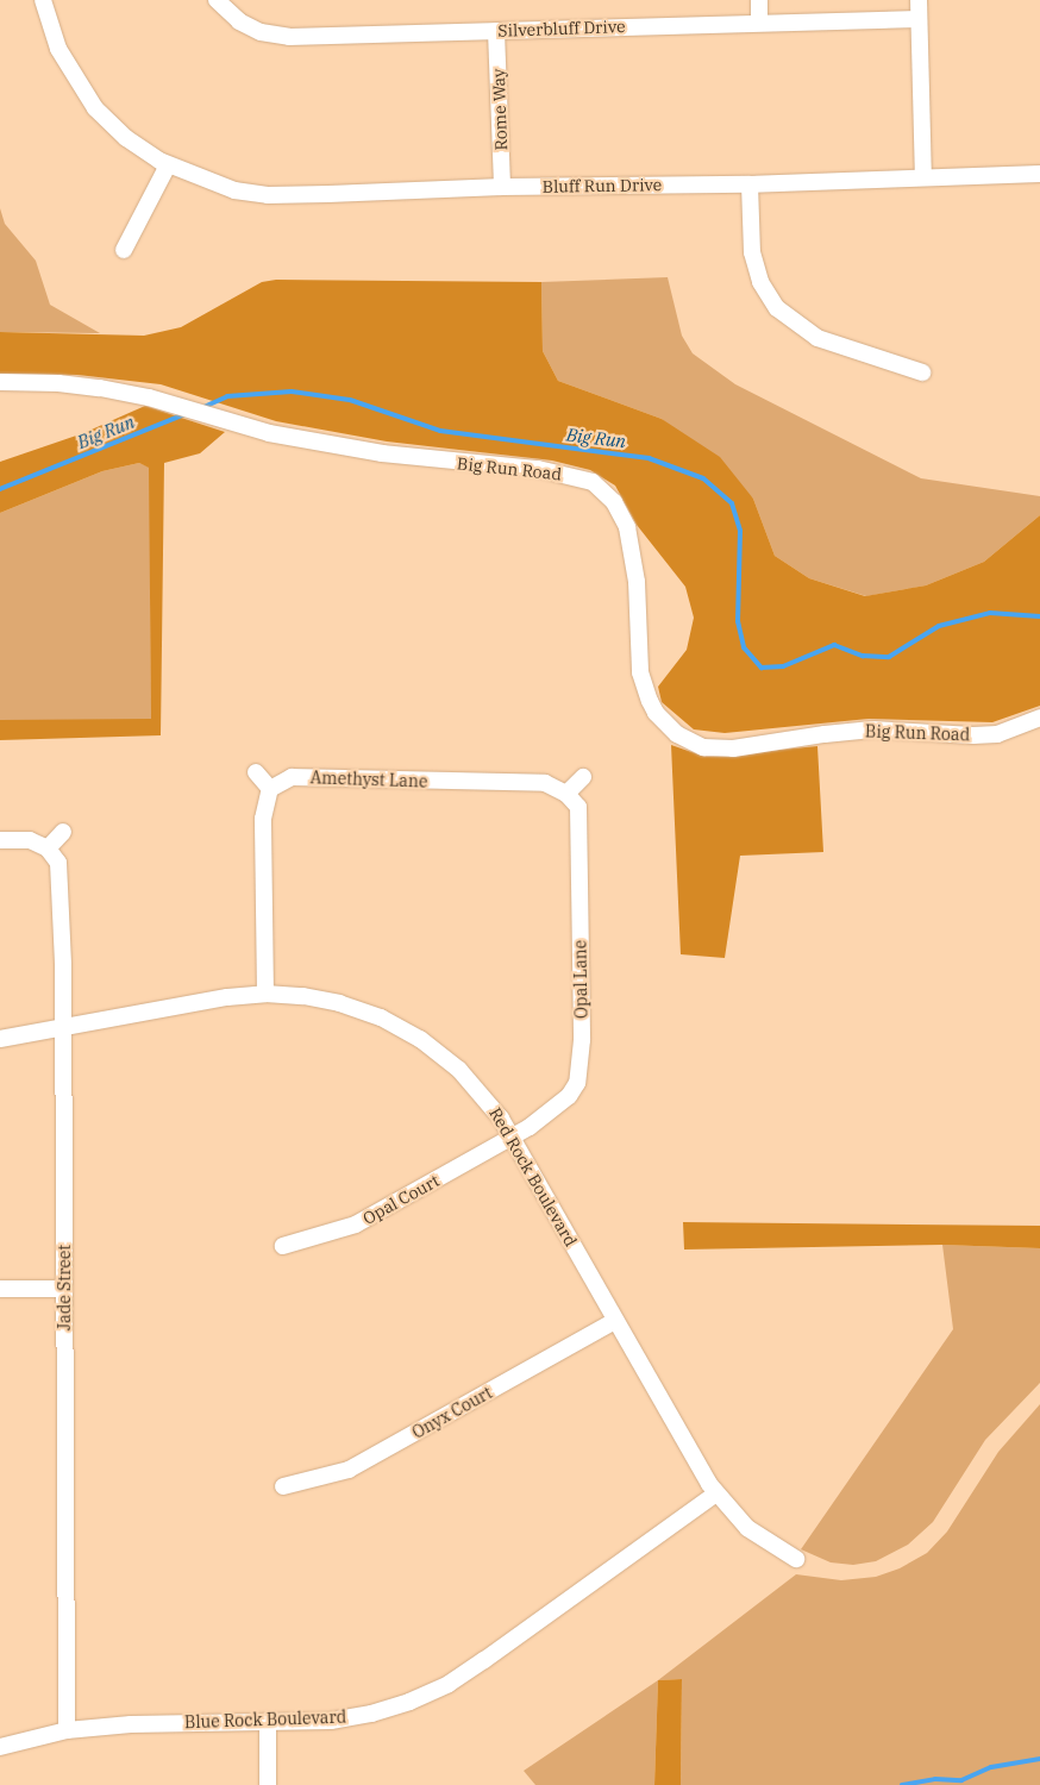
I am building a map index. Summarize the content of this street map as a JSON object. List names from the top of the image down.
{
  "streets": {
    "street": [
      "Silverbluff Drive",
      "Rome Way",
      "Bluff Run Drive",
      "Big Run Road",
      "Amethyst Lane",
      "Opal Lane",
      "Red Rock Boulevard",
      "Opal Court",
      "Jade Street",
      "Onyx Court",
      "Blue Rock Boulevard"
    ]
  },
  "crossings": [
    ["Silverbluff Drive", "Rome Way"],
    ["Rome Way", "Bluff Run Drive"],
    ["Amethyst Lane", "Opal Lane"],
    ["Opal Lane", "Red Rock Boulevard"],
    ["Opal Lane", "Opal Court"],
    ["Red Rock Boulevard", "Opal Court"],
    ["Red Rock Boulevard", "Jade Street"],
    ["Red Rock Boulevard", "Onyx Court"],
    ["Red Rock Boulevard", "Blue Rock Boulevard"],
    ["Jade Street", "Blue Rock Boulevard"]
  ],
  "water": ["Big Run"]
}
